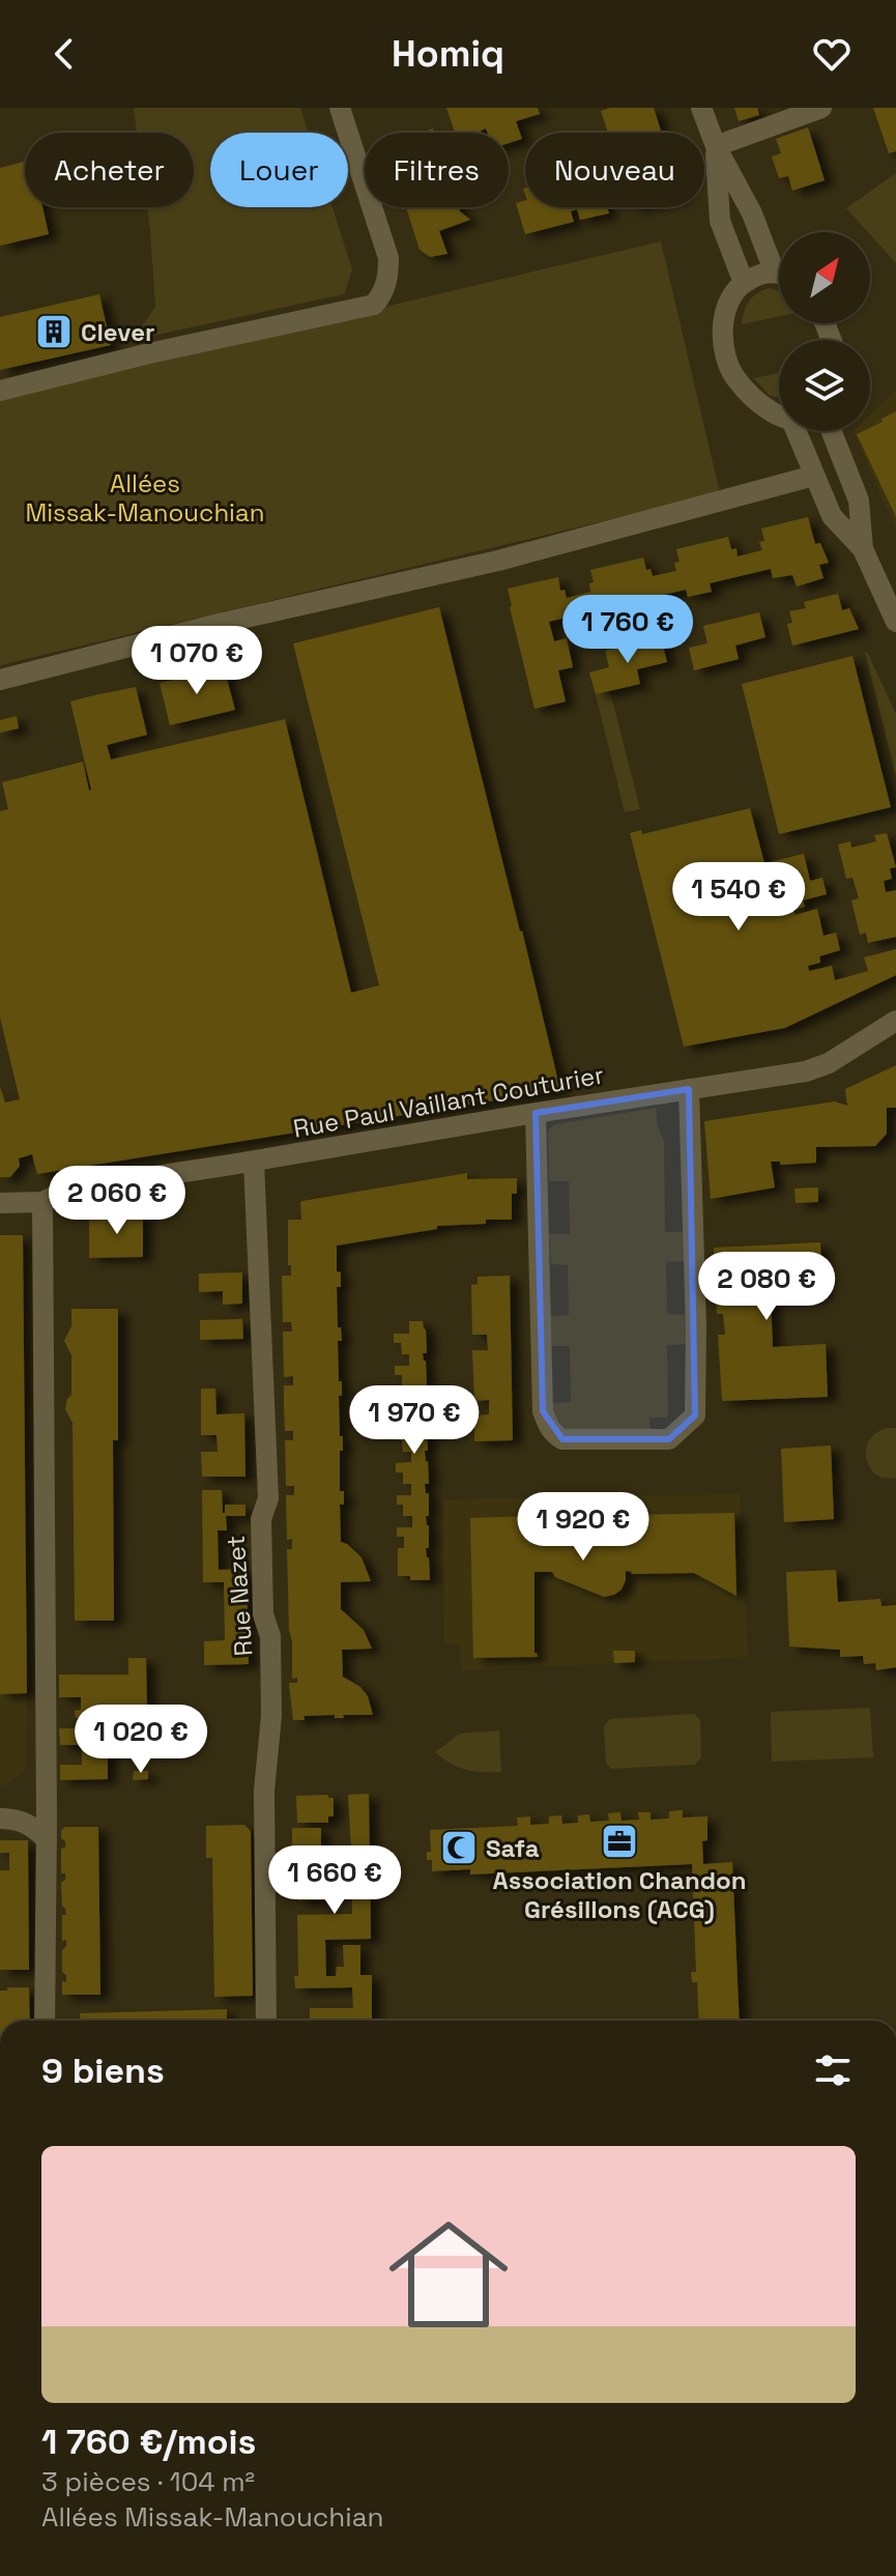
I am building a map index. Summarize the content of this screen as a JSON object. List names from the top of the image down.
{
  "streets": {
    "street": ["Rue Paul Vaillant Couturier", "Rue Nazet"]
  },
  "crossings": [
    ["Rue Paul Vaillant Couturier", "Rue Nazet"]
  ],
  "parks": ["Allées Missak-Manouchian"],
  "places": {
    "building": ["Clever"],
    "office": ["Association Chandon Grésillons (ACG)"],
    "mosque": ["Safa"]
  },
  "north": "top right",
  "page": {
    "header": "Homiq",
    "chip": [
      "Acheter",
      "Louer",
      "Filtres",
      "Nouveau"
    ],
    "price": [
      "1 760 €",
      "1 070 €",
      "1 540 €",
      "2 060 €",
      "2 080 €",
      "1 970 €",
      "1 920 €",
      "1 020 €",
      "1 660 €"
    ],
    "heading": "9 biens",
    "list": [
      {
        "name": "1 760 €/mois",
        "note": "3 pièces · 104 m² · Allées Missak-Manouchian"
      }
    ]
  }
}
